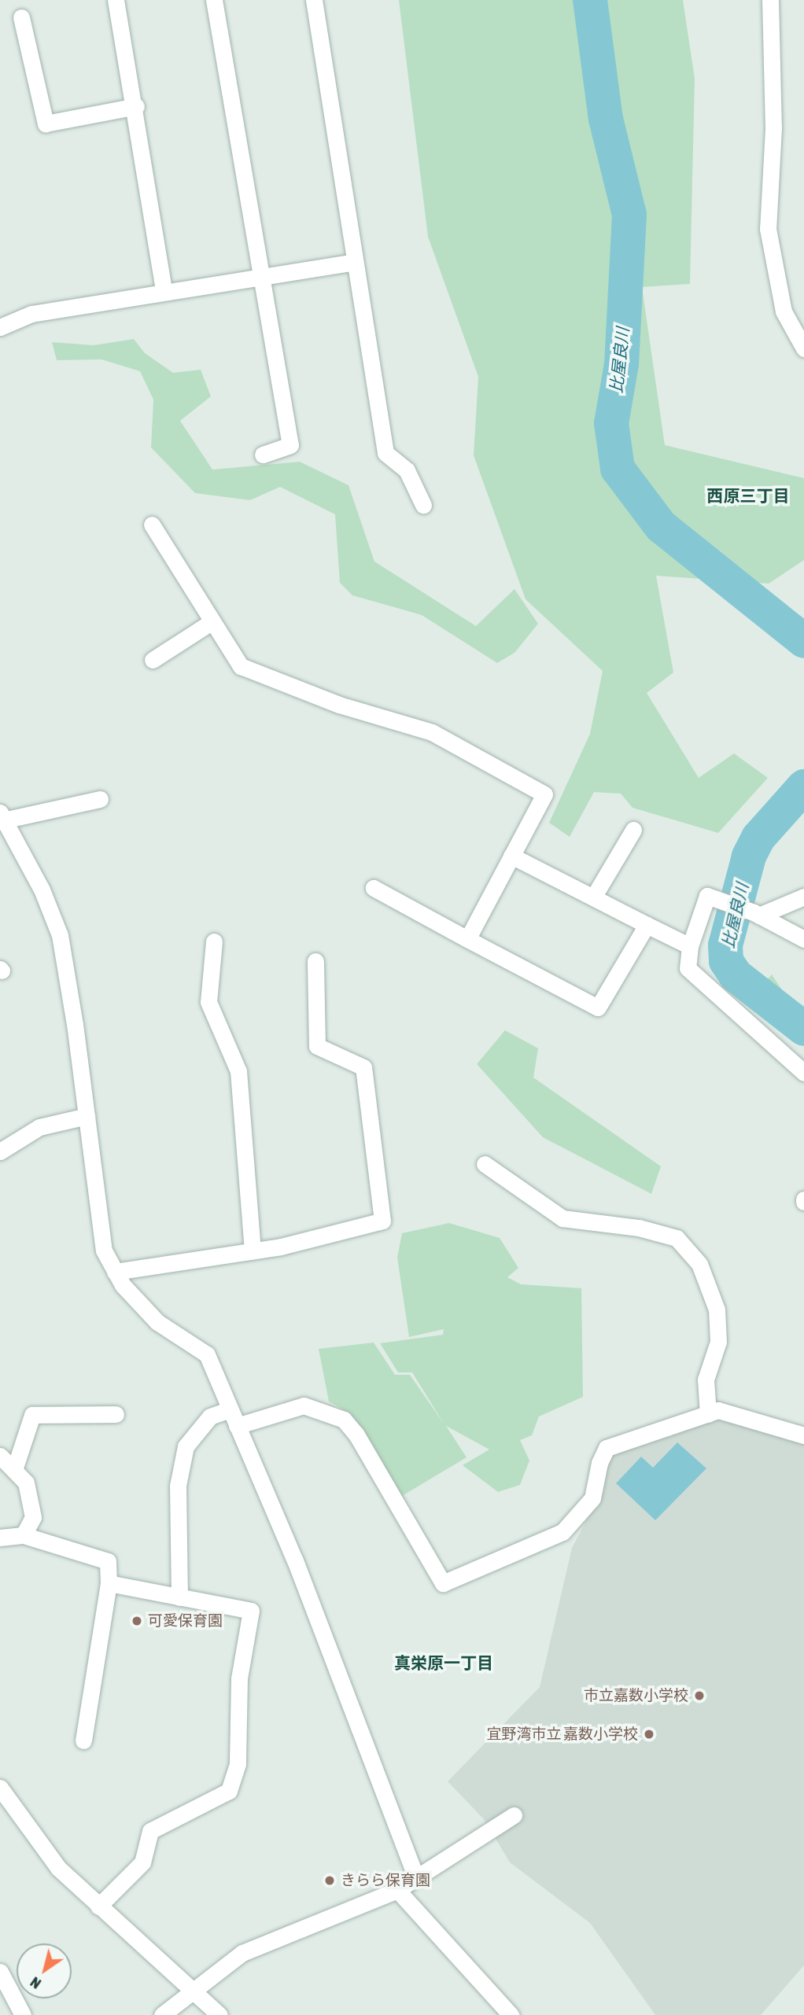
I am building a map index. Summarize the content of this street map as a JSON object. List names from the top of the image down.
{
  "districts": ["西原三丁目", "真栄原一丁目"],
  "water": ["比屋良川"],
  "places": [
    "可愛保育園",
    "市立嘉数小学校",
    "宜野湾市立 嘉数小学校",
    "きらら保育園"
  ],
  "north": "bottom left"
}
